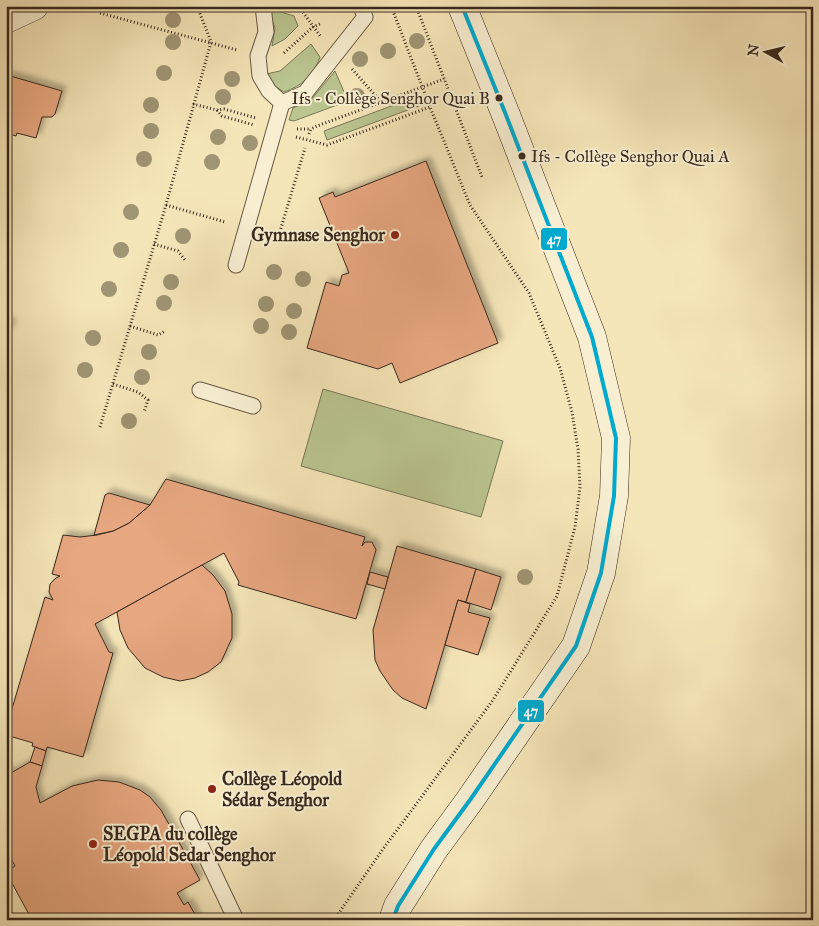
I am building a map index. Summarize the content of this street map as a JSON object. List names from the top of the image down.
{
  "places": [
    "Ifs - Collège Senghor Quai B",
    "Ifs - Collège Senghor Quai A",
    "Gymnase Senghor",
    "Collège Léopold Sédar Senghor",
    "SEGPA du collège Léopold Sedar Senghor"
  ],
  "lines": ["transit line 47"],
  "north": "left"
}
